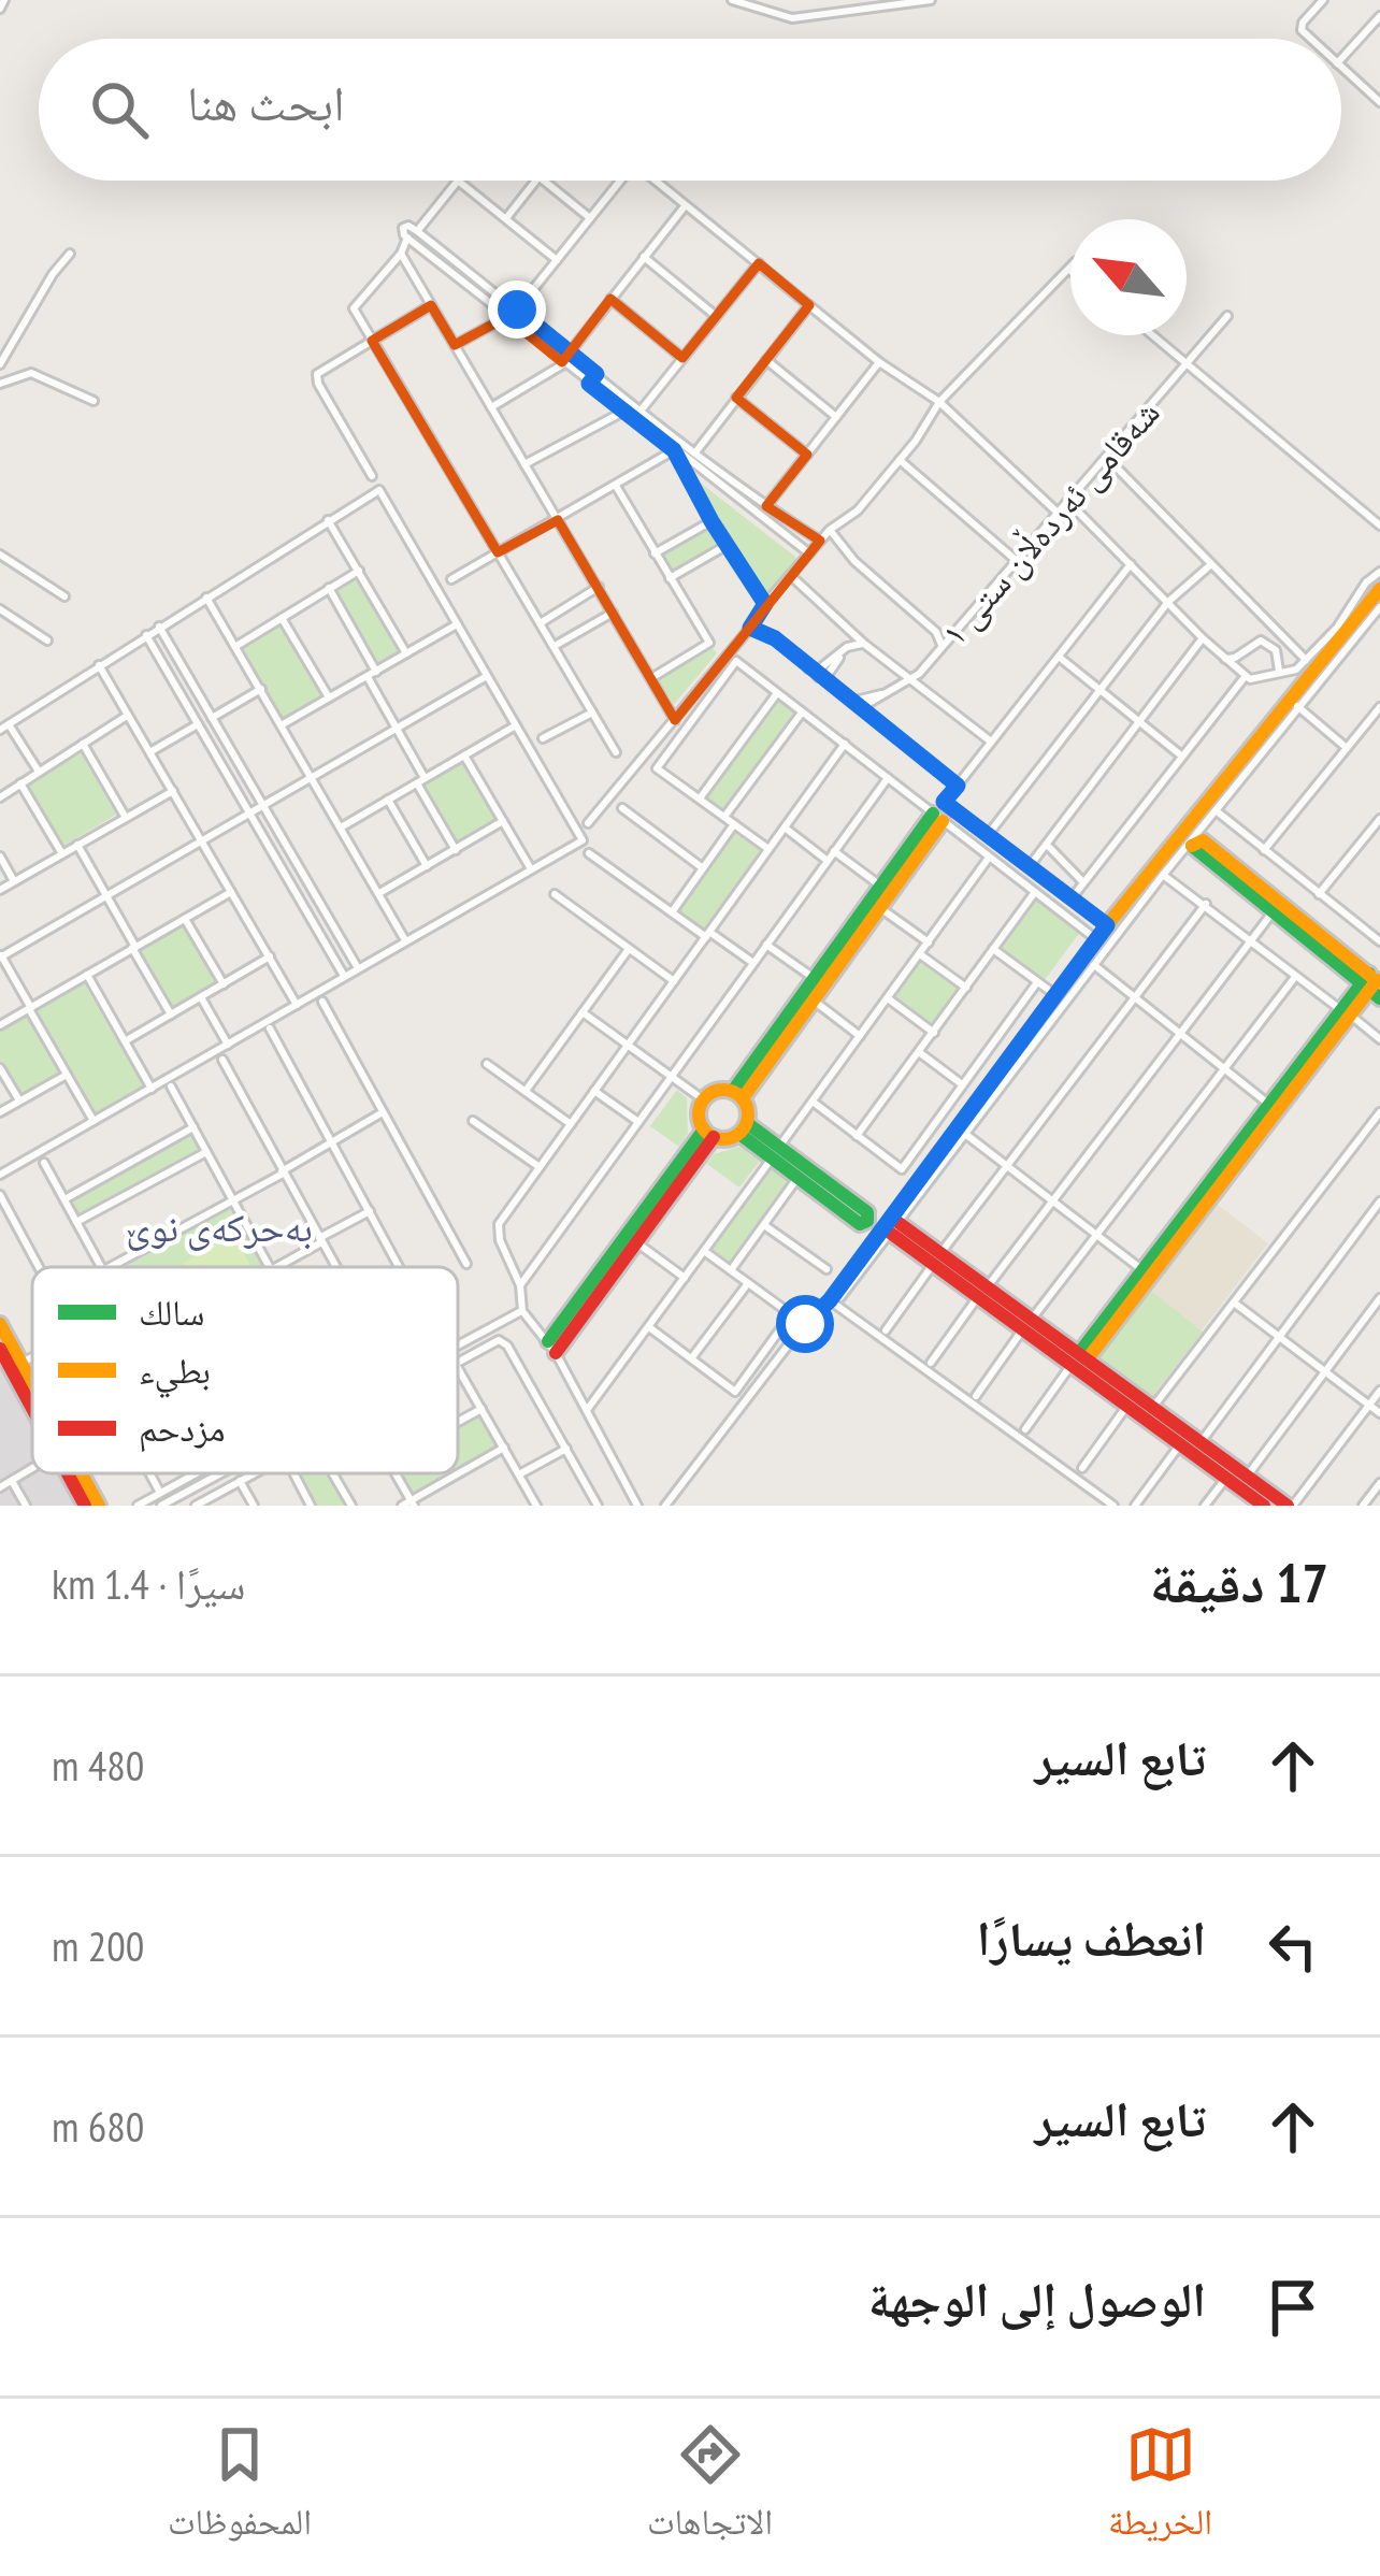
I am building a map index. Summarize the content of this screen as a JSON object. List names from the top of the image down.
{
  "streets": {
    "street": ["شەقامی ئەردەڵان ستی ١"]
  },
  "districts": ["بەحرکەی نوێ"],
  "legend": ["سالك", "بطيء", "مزدحم"],
  "north": "top left",
  "page": {
    "search": "ابحث هنا",
    "heading": ["17 دقيقة", "سيرًا · 1.4 km"],
    "list": [
      ["تابع السير", "480 m"],
      ["انعطف يسارًا", "200 m"],
      ["تابع السير", "680 m"],
      "الوصول إلى الوجهة"
    ],
    "nav": ["الخريطة", "الاتجاهات", "المحفوظات"]
  }
}
